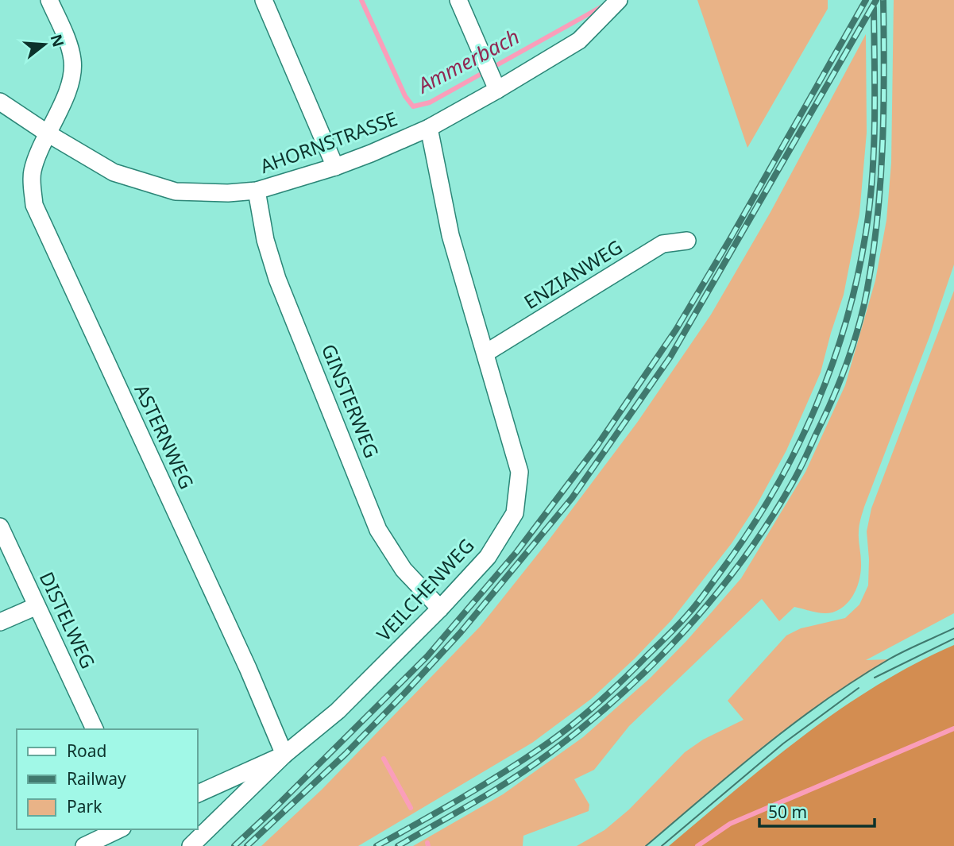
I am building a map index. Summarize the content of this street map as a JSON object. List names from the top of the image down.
{
  "streets": {
    "street": [
      "AHORNSTRASSE",
      "ENZIANWEG",
      "GINSTERWEG",
      "ASTERNWEG",
      "VEILCHENWEG",
      "DISTELWEG"
    ]
  },
  "crossings": [
    ["AHORNSTRASSE", "GINSTERWEG"],
    ["AHORNSTRASSE", "ASTERNWEG"],
    ["AHORNSTRASSE", "VEILCHENWEG"],
    ["ENZIANWEG", "VEILCHENWEG"],
    ["GINSTERWEG", "VEILCHENWEG"],
    ["ASTERNWEG", "VEILCHENWEG"]
  ],
  "water": ["Ammerbach"],
  "legend": ["Road", "Railway", "Park"],
  "scale_bar": "50 m",
  "north": "right"
}
